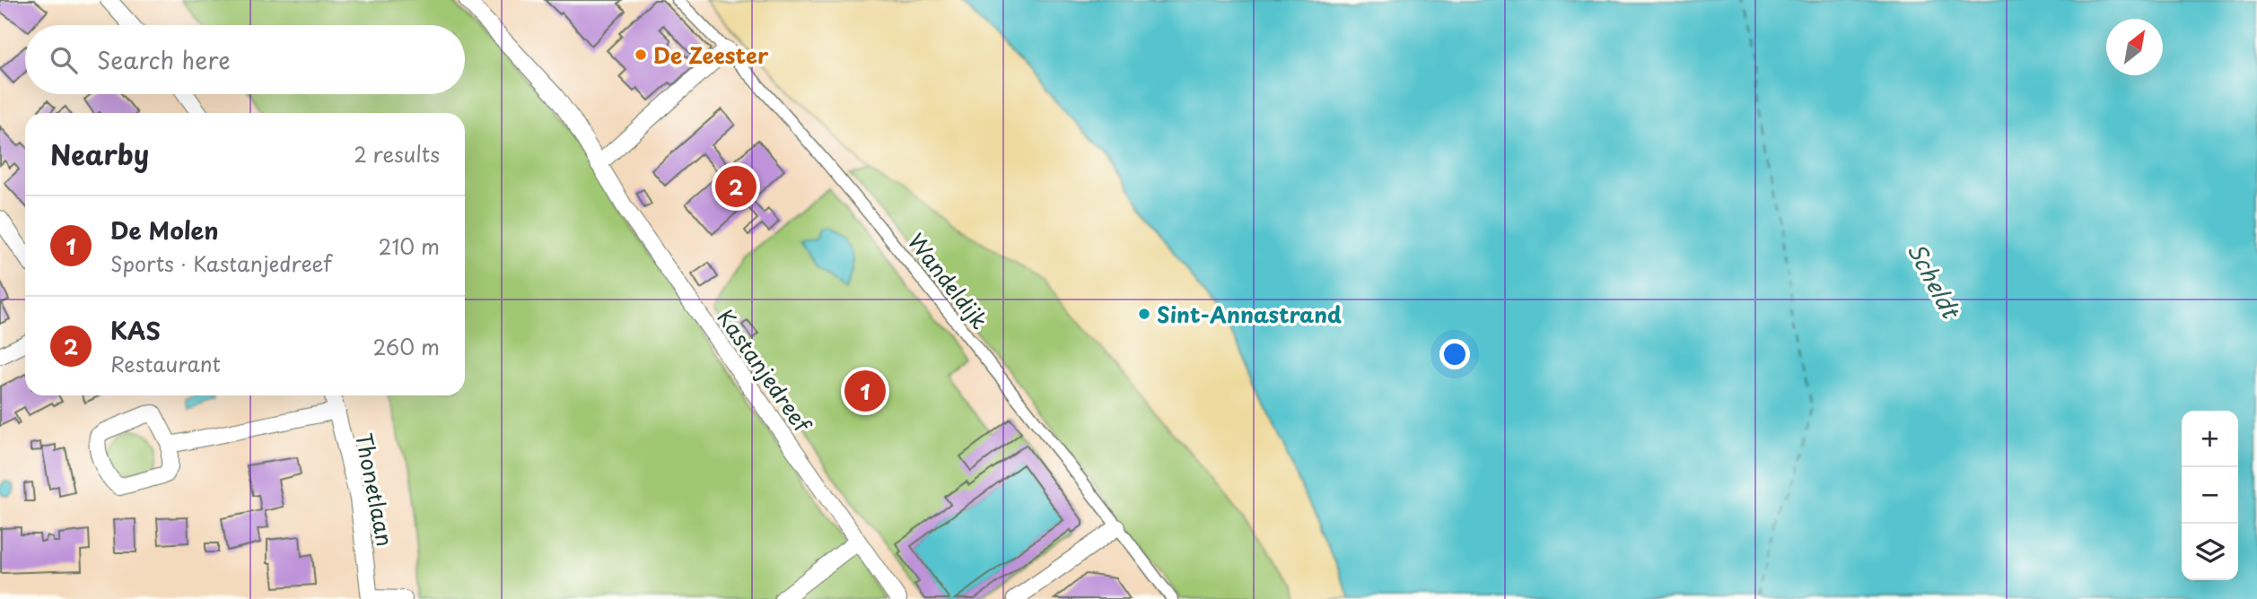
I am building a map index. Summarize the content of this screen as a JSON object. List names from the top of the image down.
{
  "streets": {
    "street": ["Wandeldijk", "Kastanjedreef", "Thonetlaan"]
  },
  "water": ["Scheldt"],
  "places": ["De Zeester", "Sint-Annastrand"],
  "north": "top right",
  "page": {
    "search": "Search here",
    "heading": ["Nearby", "2 results"],
    "pins": ["2", "1"],
    "list": [
      {
        "mark": "1",
        "name": "De Molen",
        "note": "Sports · Kastanjedreef",
        "value": "210 m"
      },
      {
        "mark": "2",
        "name": "KAS",
        "note": "Restaurant",
        "value": "260 m"
      }
    ],
    "map_buttons": ["+", "−"]
  }
}
